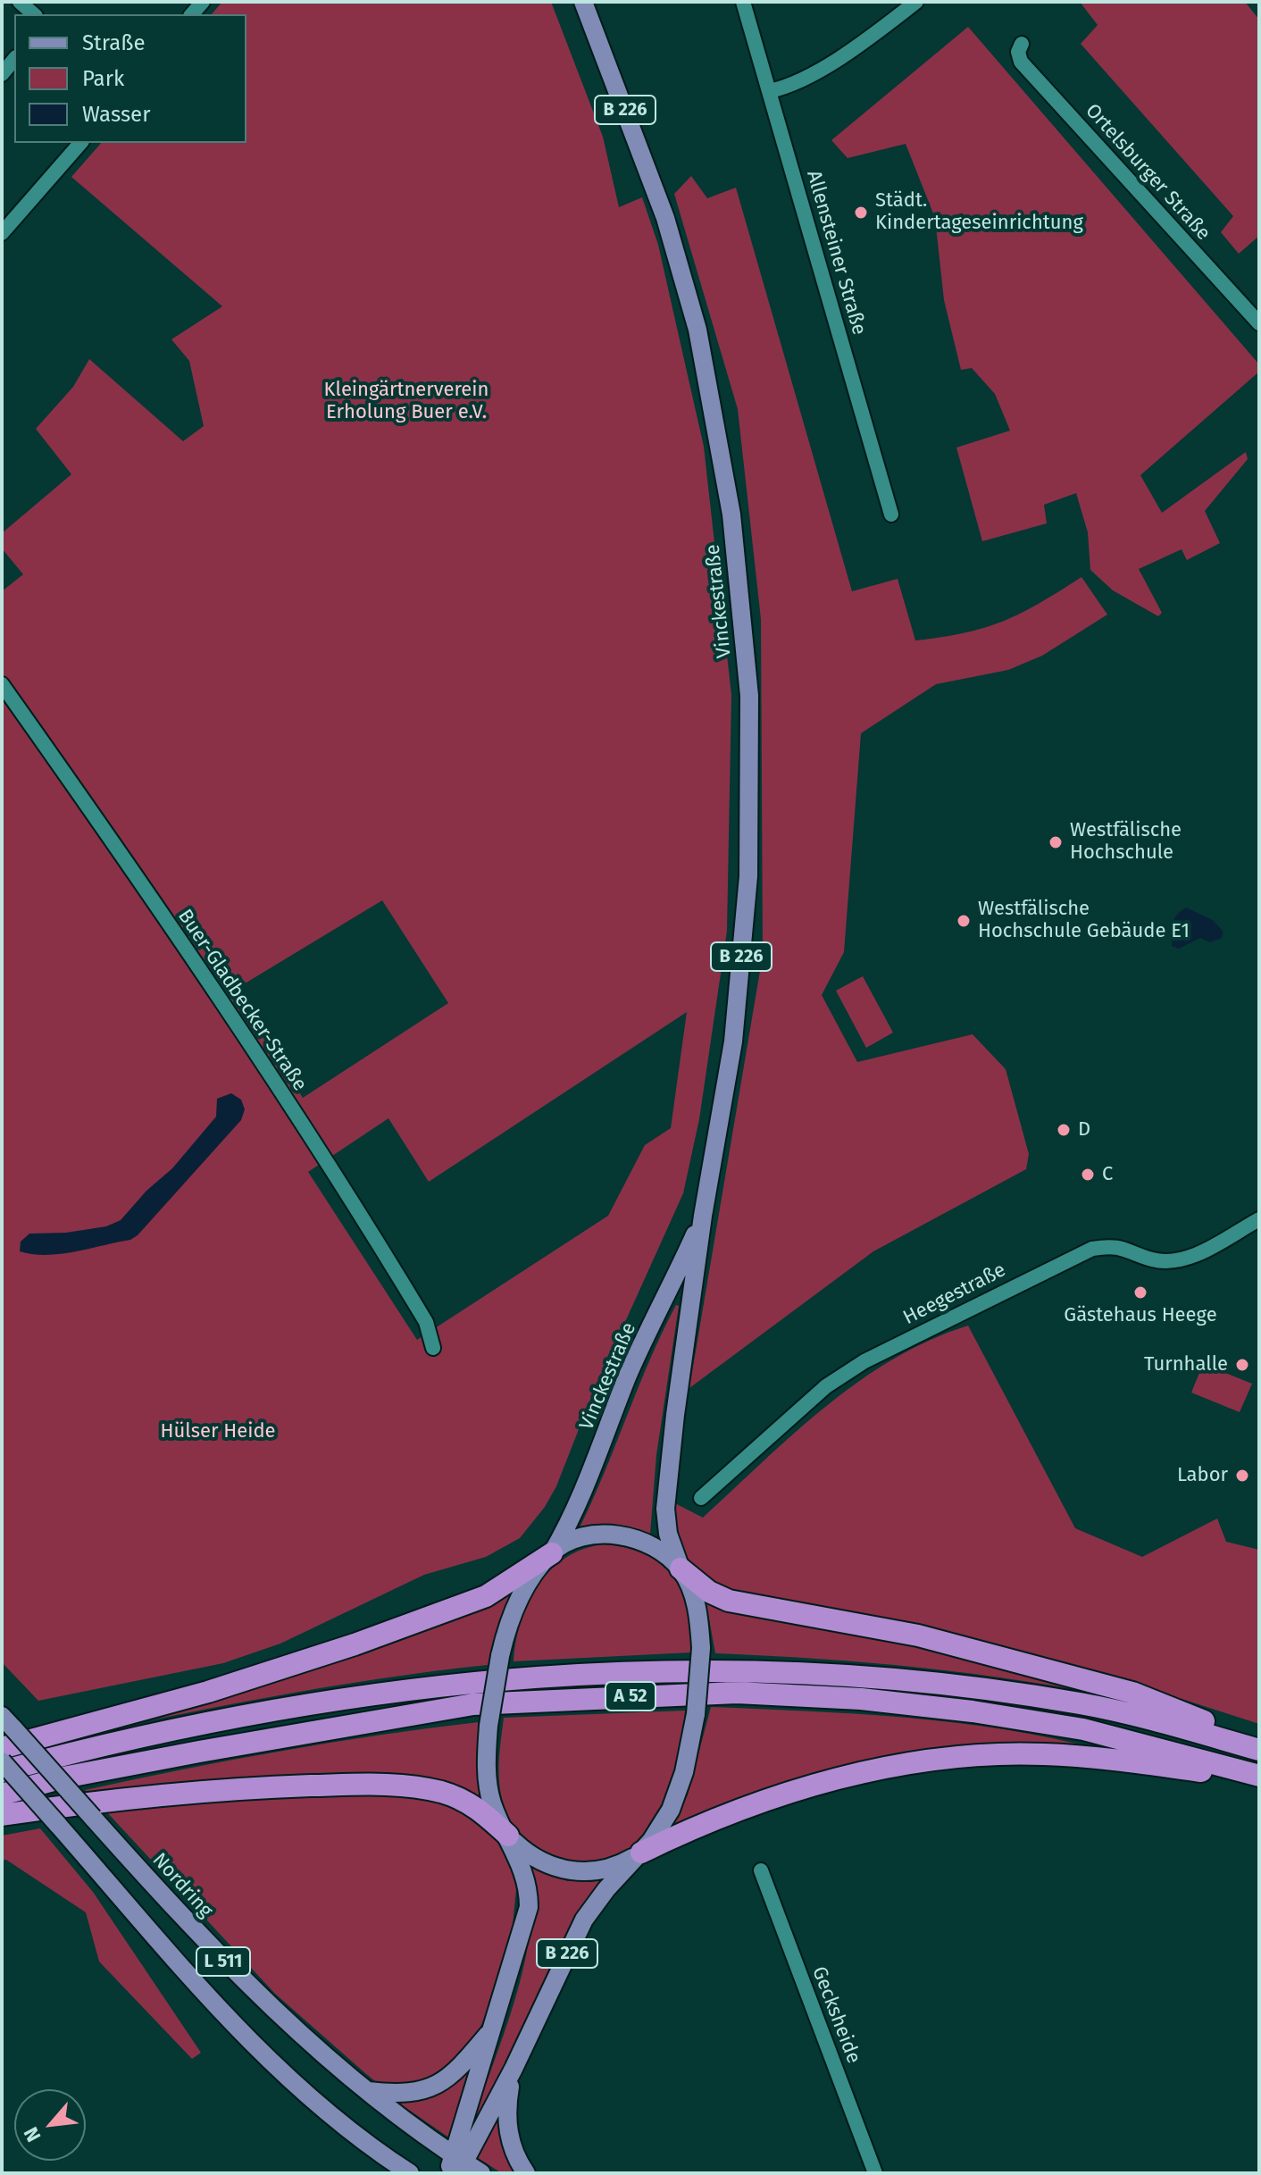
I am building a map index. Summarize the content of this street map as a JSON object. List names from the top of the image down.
{
  "streets": {
    "highway": ["A 52"],
    "main road": [
      "B 226",
      "Vinckestraße",
      "Nordring",
      "L 511"
    ],
    "street": [
      "Ortelsburger Straße",
      "Allensteiner Straße",
      "Buer-Gladbecker-Straße",
      "Heegestraße",
      "Gecksheide"
    ]
  },
  "crossings": [
    ["B 226", "Vinckestraße"],
    ["B 226", "Nordring"]
  ],
  "parks": ["Kleingärtnerverein Erholung Buer e.V.", "Hülser Heide"],
  "places": [
    "Städt. Kindertageseinrichtung",
    "Westfälische Hochschule",
    "Westfälische Hochschule Gebäude E1",
    "D",
    "C",
    "Gästehaus Heege",
    "Turnhalle",
    "Labor"
  ],
  "legend": ["Straße", "Park", "Wasser"],
  "north": "bottom left"
}
